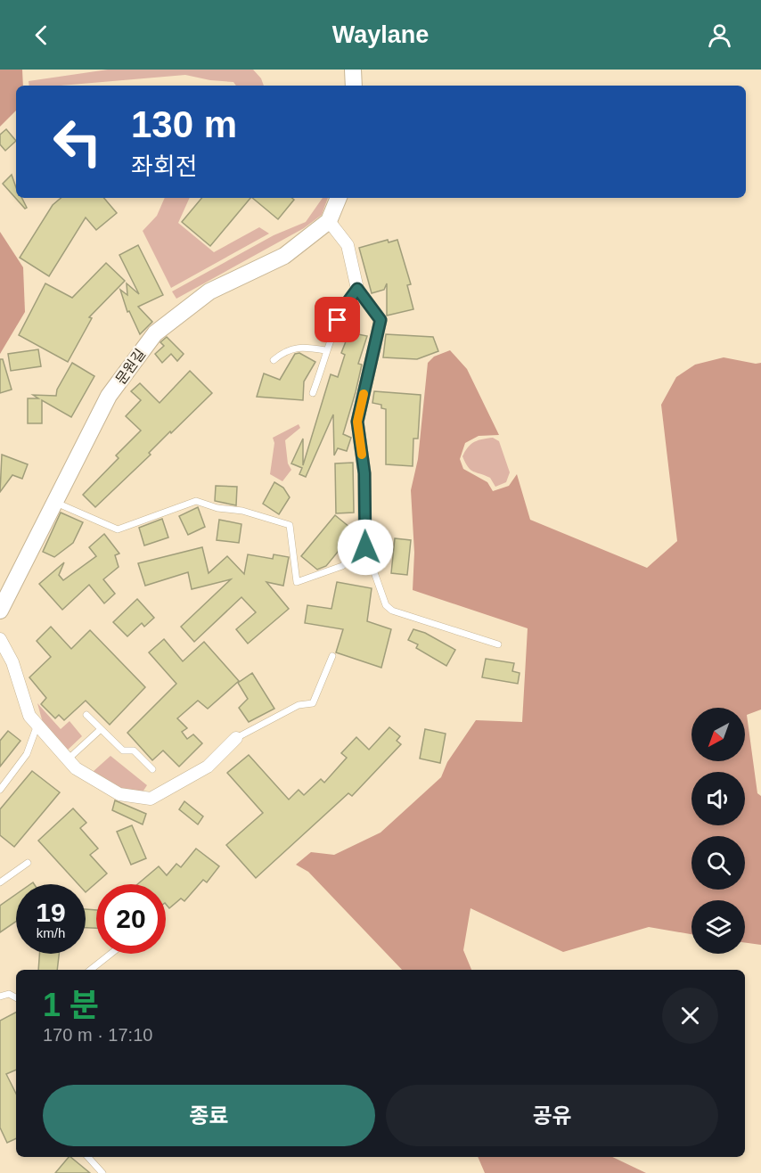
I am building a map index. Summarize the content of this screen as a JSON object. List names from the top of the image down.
{
  "streets": {
    "street": ["문원길"]
  },
  "north": "bottom left",
  "page": {
    "header": "Waylane",
    "turn": ["130 m", "좌회전"],
    "speed": "19 km/h",
    "limit": "20",
    "heading": ["1 분", "170 m · 17:10"],
    "buttons": ["종료", "공유"]
  }
}
